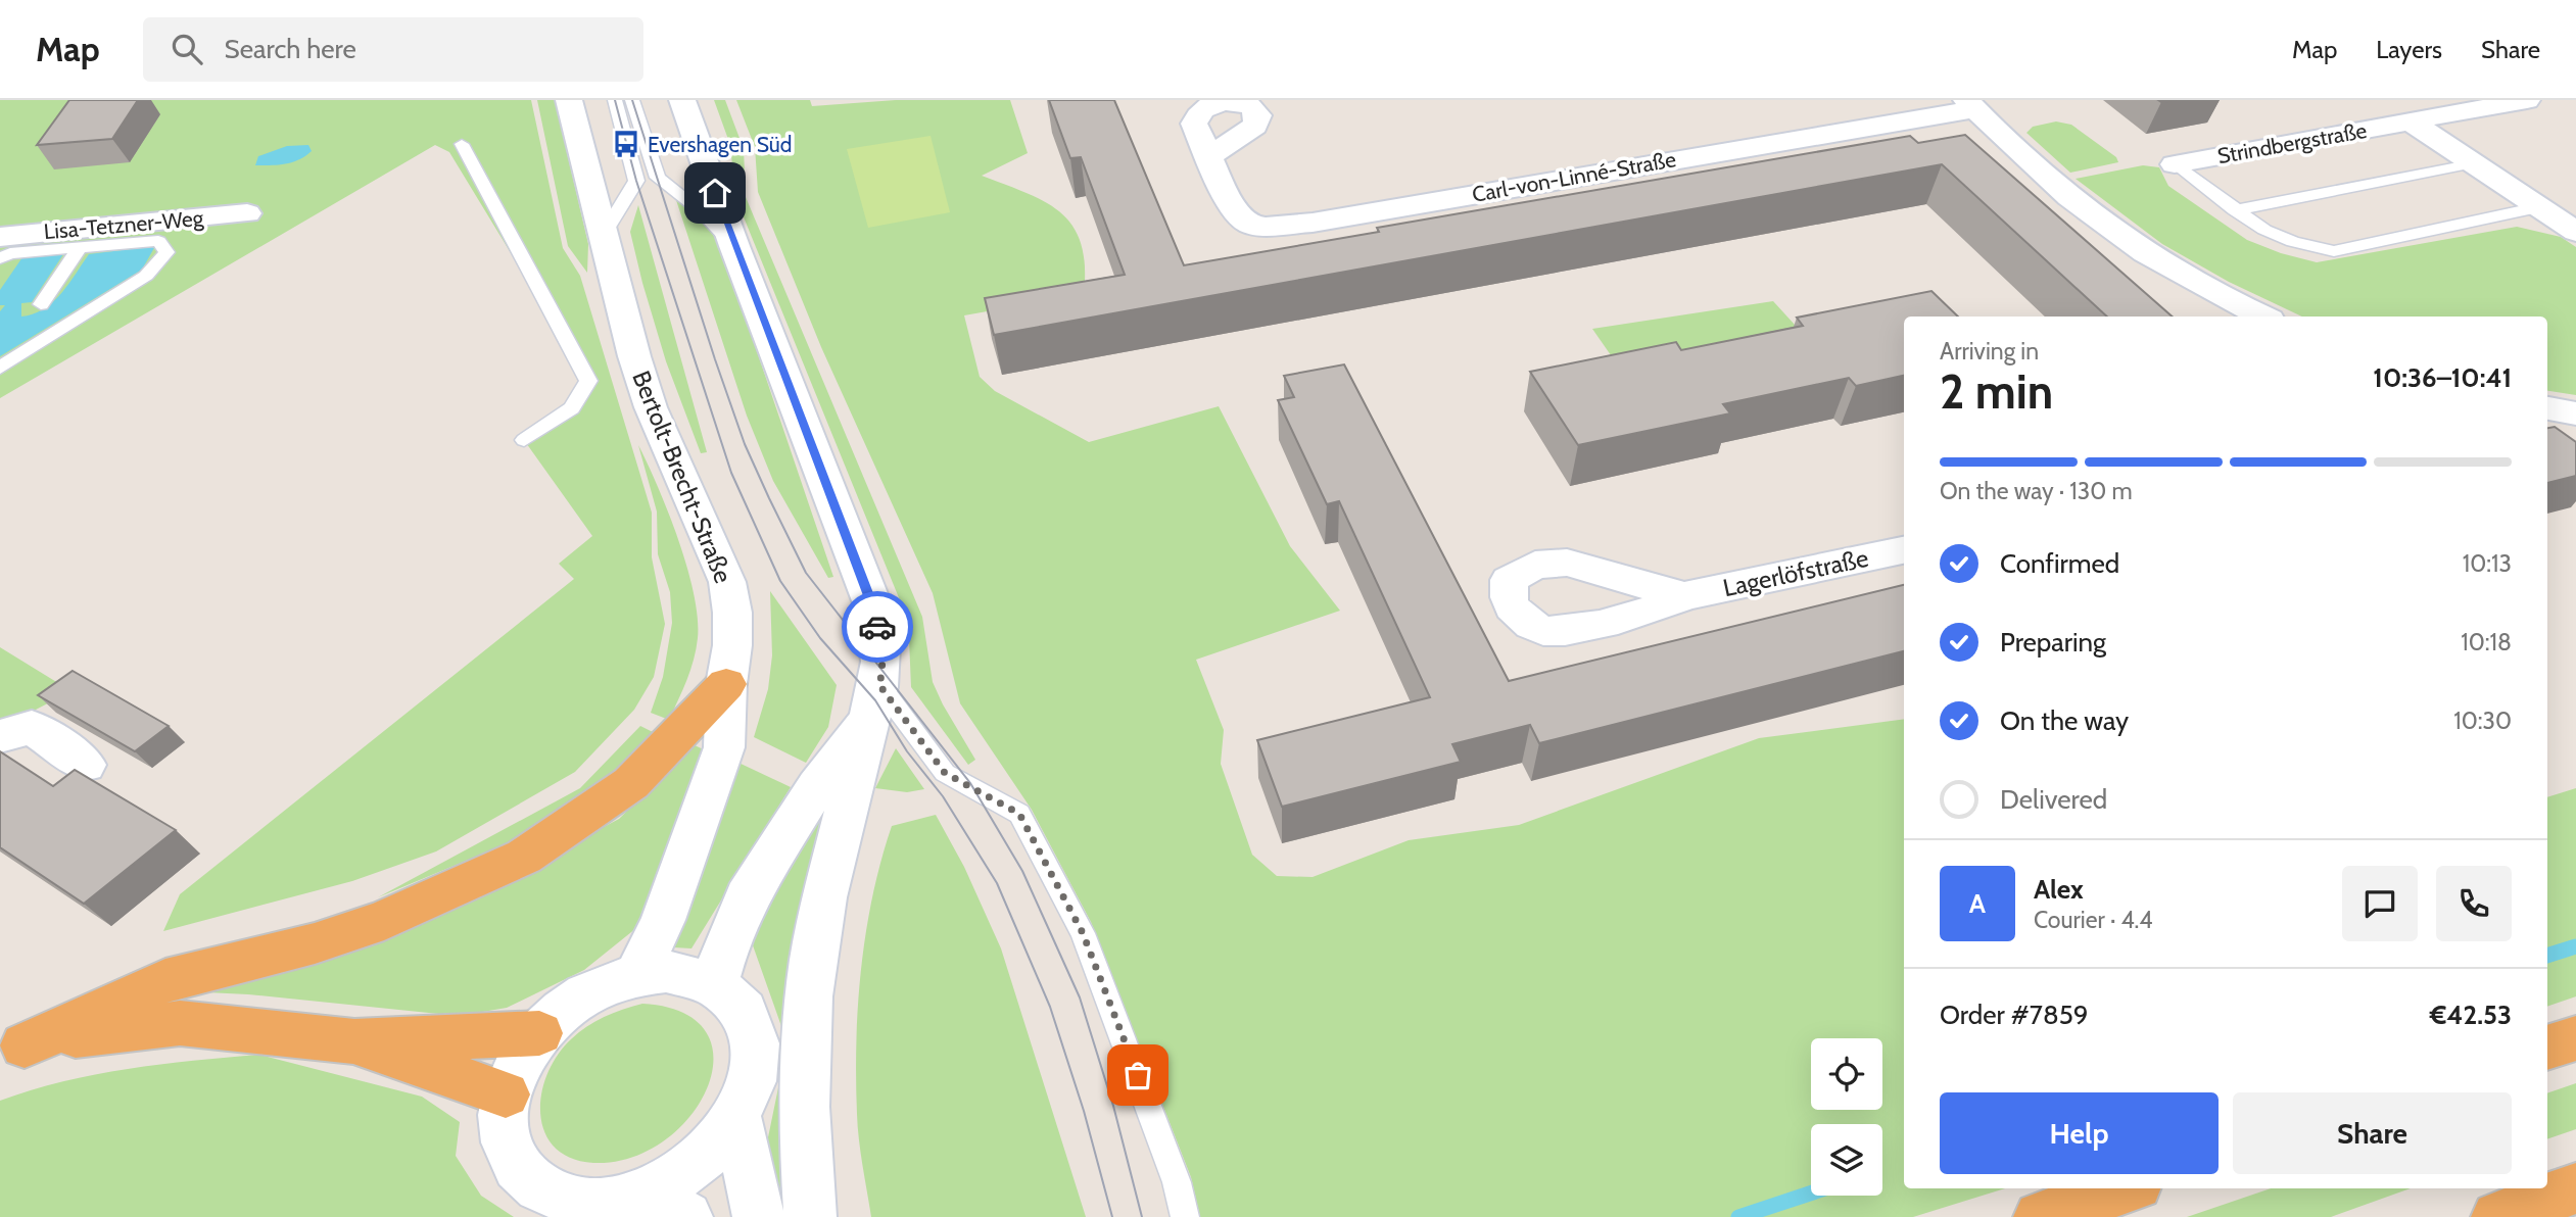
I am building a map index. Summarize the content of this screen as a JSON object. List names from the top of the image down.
{
  "streets": {
    "main road": [
      "Strindbergstraße",
      "Carl-von-Linné-Straße",
      "Lisa-Tetzner-Weg",
      "Bertolt-Brecht-Straße",
      "Lagerlöfstraße"
    ]
  },
  "places": {
    "bus stop": ["Evershagen Süd"]
  },
  "page": {
    "header": "Map",
    "search": "Search here",
    "nav": ["Map", "Layers", "Share"],
    "heading": ["2 min", "Arriving in", "10:36–10:41"],
    "panel": [
      "Alex",
      "Courier · 4.4",
      "Order #7859",
      "€42.53"
    ],
    "bar": "On the way · 130 m",
    "list": [
      ["Confirmed", "10:13"],
      ["Preparing", "10:18"],
      ["On the way", "10:30"],
      "Delivered"
    ],
    "round": "A",
    "buttons": ["Help", "Share"]
  }
}
